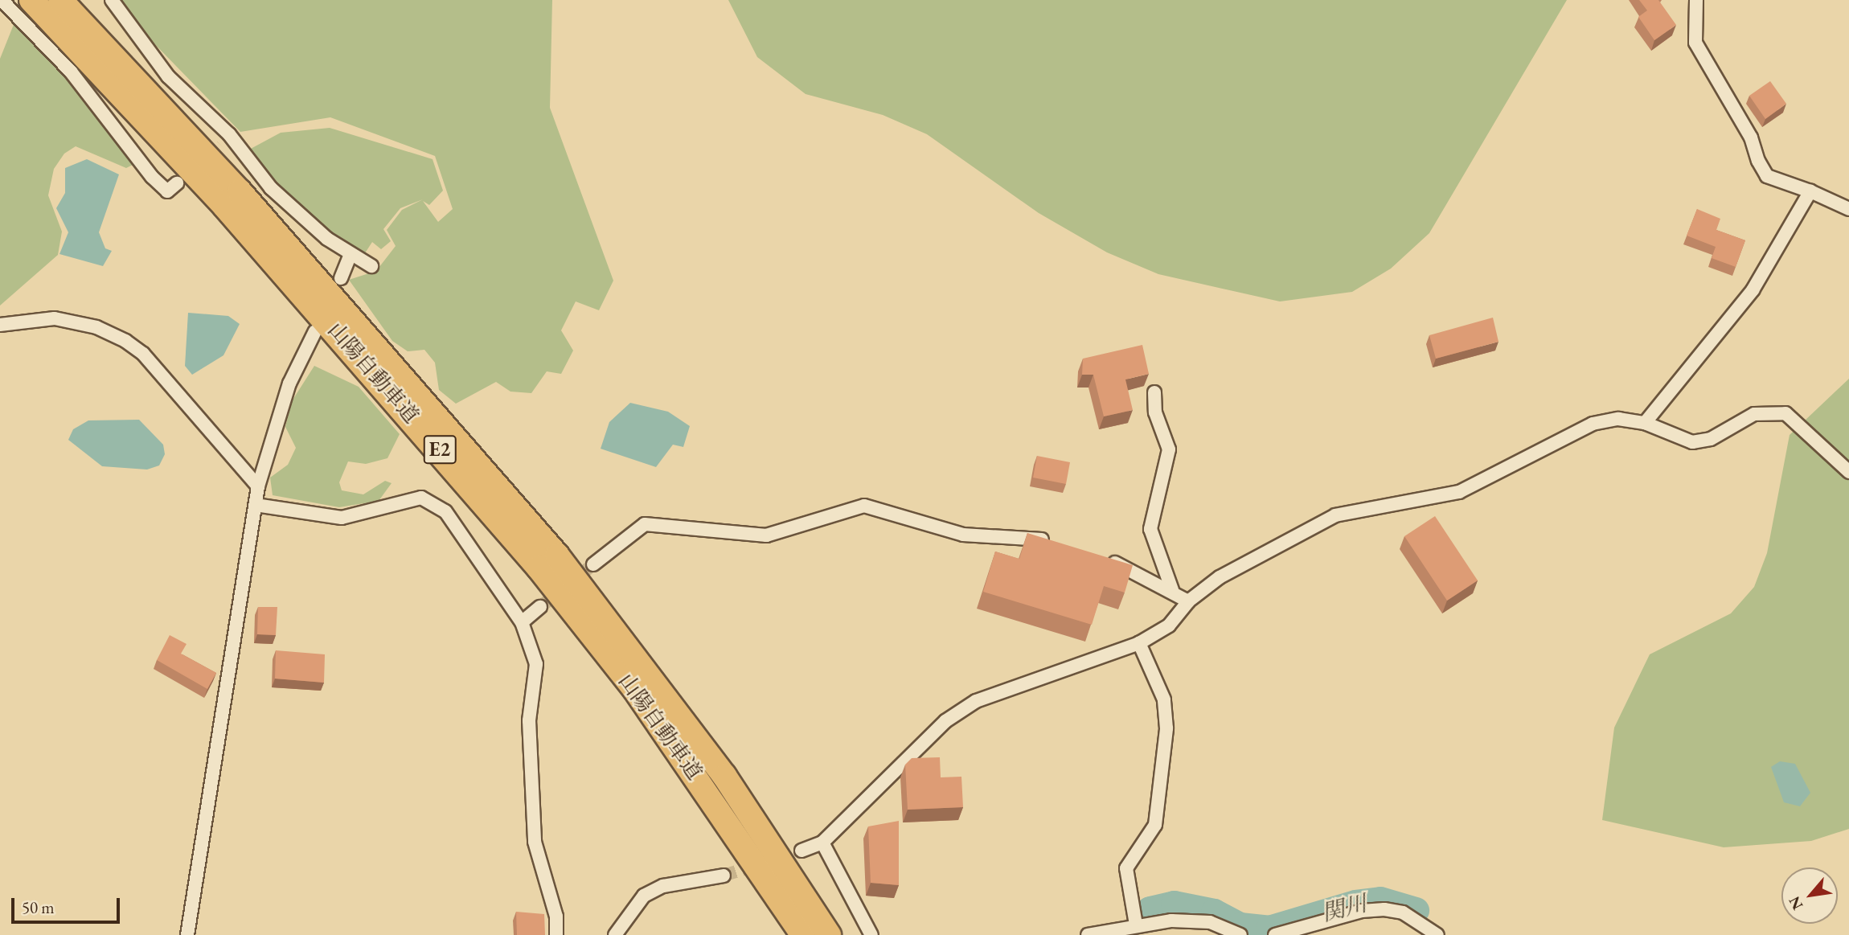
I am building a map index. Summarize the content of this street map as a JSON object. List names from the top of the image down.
{
  "streets": {
    "highway": ["山陽自動車道", "E2"]
  },
  "water": ["関川"],
  "scale_bar": "50 m",
  "north": "bottom left"
}
